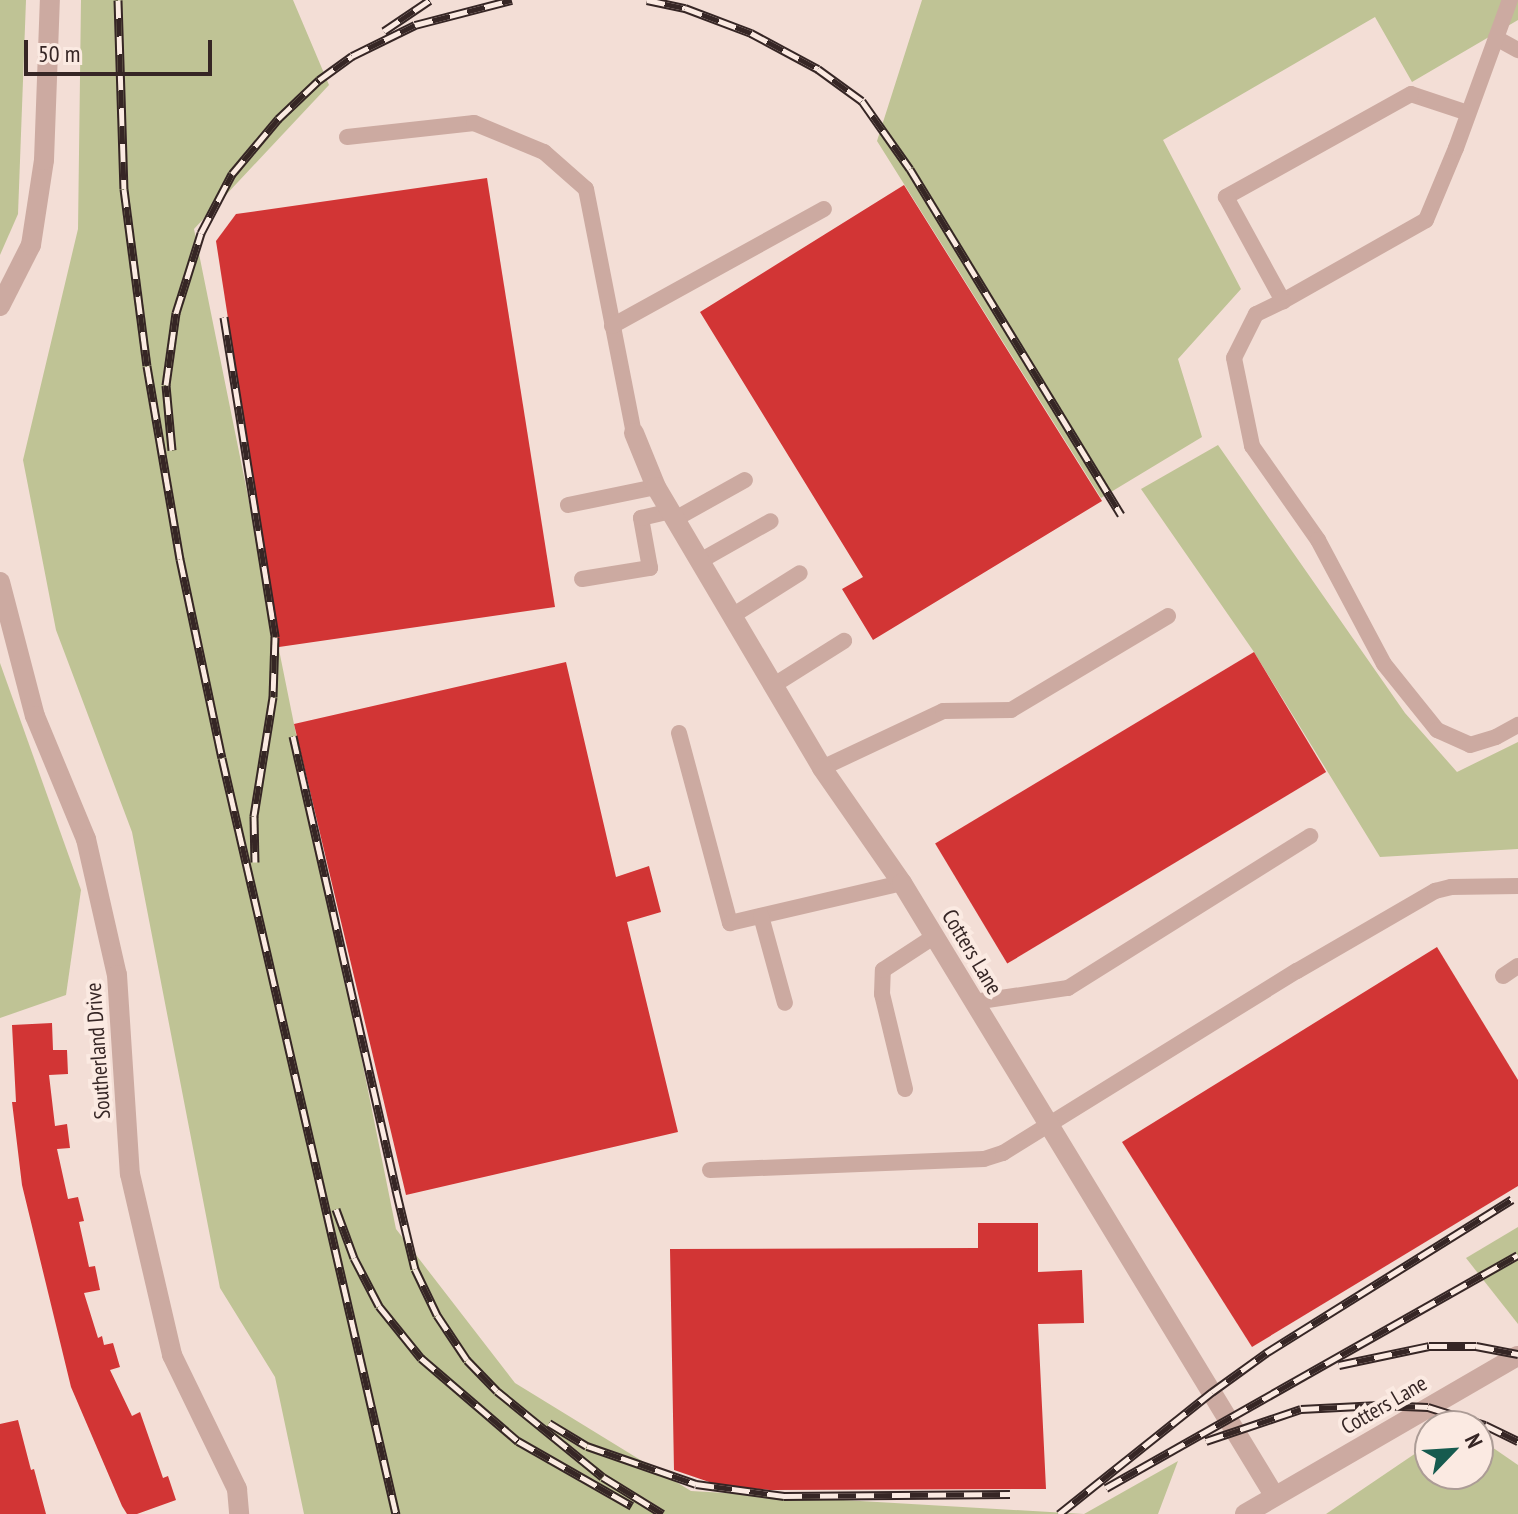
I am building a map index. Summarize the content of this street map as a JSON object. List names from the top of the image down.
{
  "streets": {
    "street": ["Cotters Lane", "Southerland Drive"]
  },
  "scale_bar": "50 m",
  "north": "top right"
}
